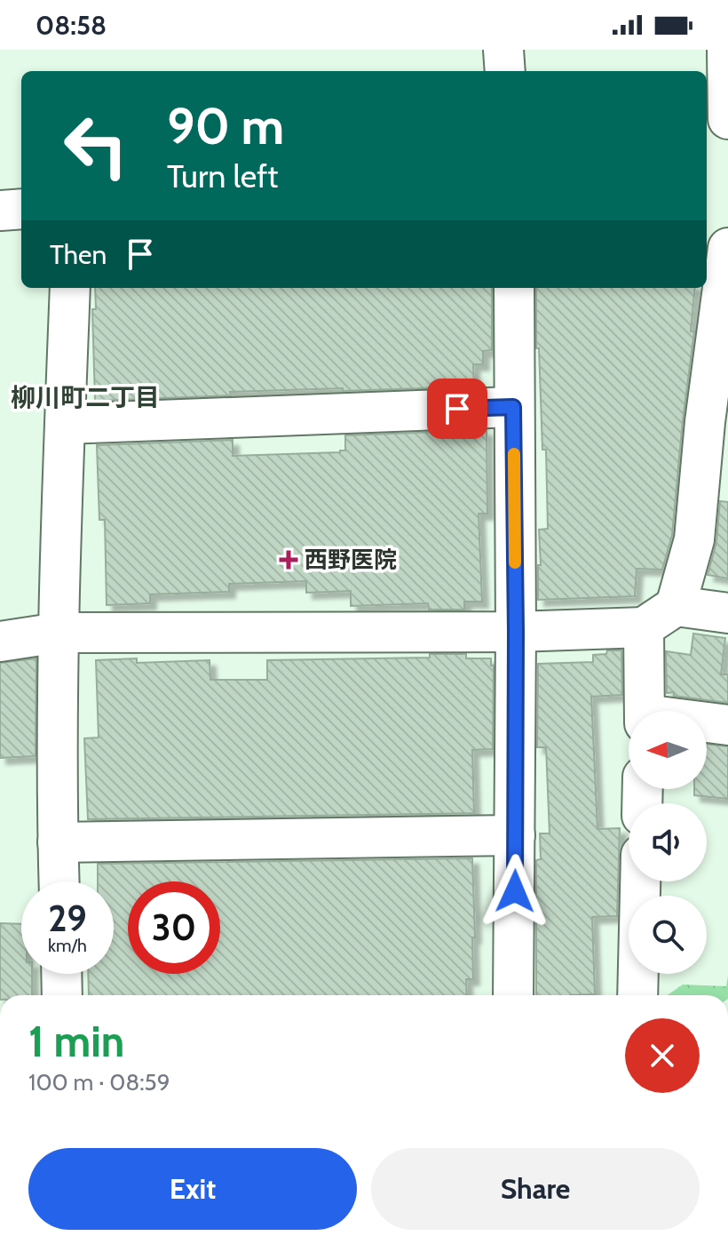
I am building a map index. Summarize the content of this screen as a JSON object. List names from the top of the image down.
{
  "districts": ["柳川町二丁目"],
  "places": {
    "health": ["西野医院"]
  },
  "north": "left",
  "page": {
    "status": "08:58",
    "turn": ["90 m", "Turn left"],
    "then": "Then",
    "speed": "29 km/h",
    "limit": "30",
    "heading": ["1 min", "100 m · 08:59"],
    "buttons": ["Exit", "Share"]
  }
}
